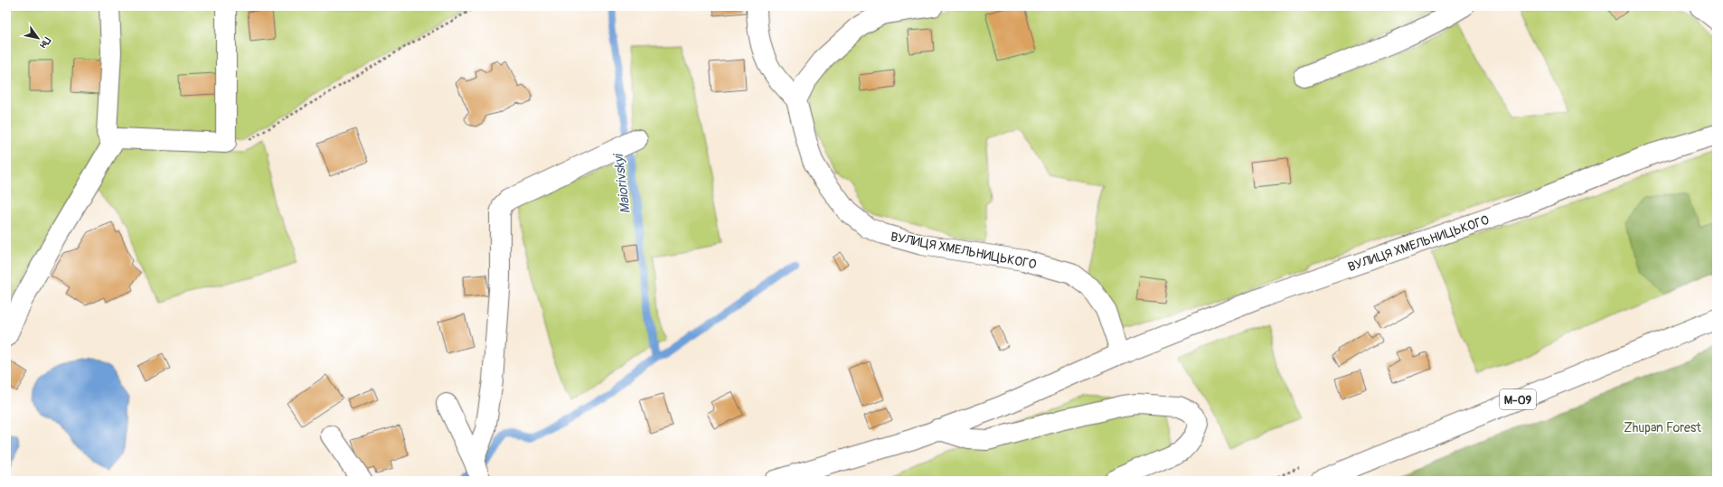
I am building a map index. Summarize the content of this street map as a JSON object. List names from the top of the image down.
{
  "streets": {
    "street": ["ВУЛИЦЯ ХМЕЛЬНИЦЬКОГО", "М-09"]
  },
  "water": ["Maiorivskyi"],
  "parks": ["Zhupan Forest"],
  "north": "bottom right"
}
